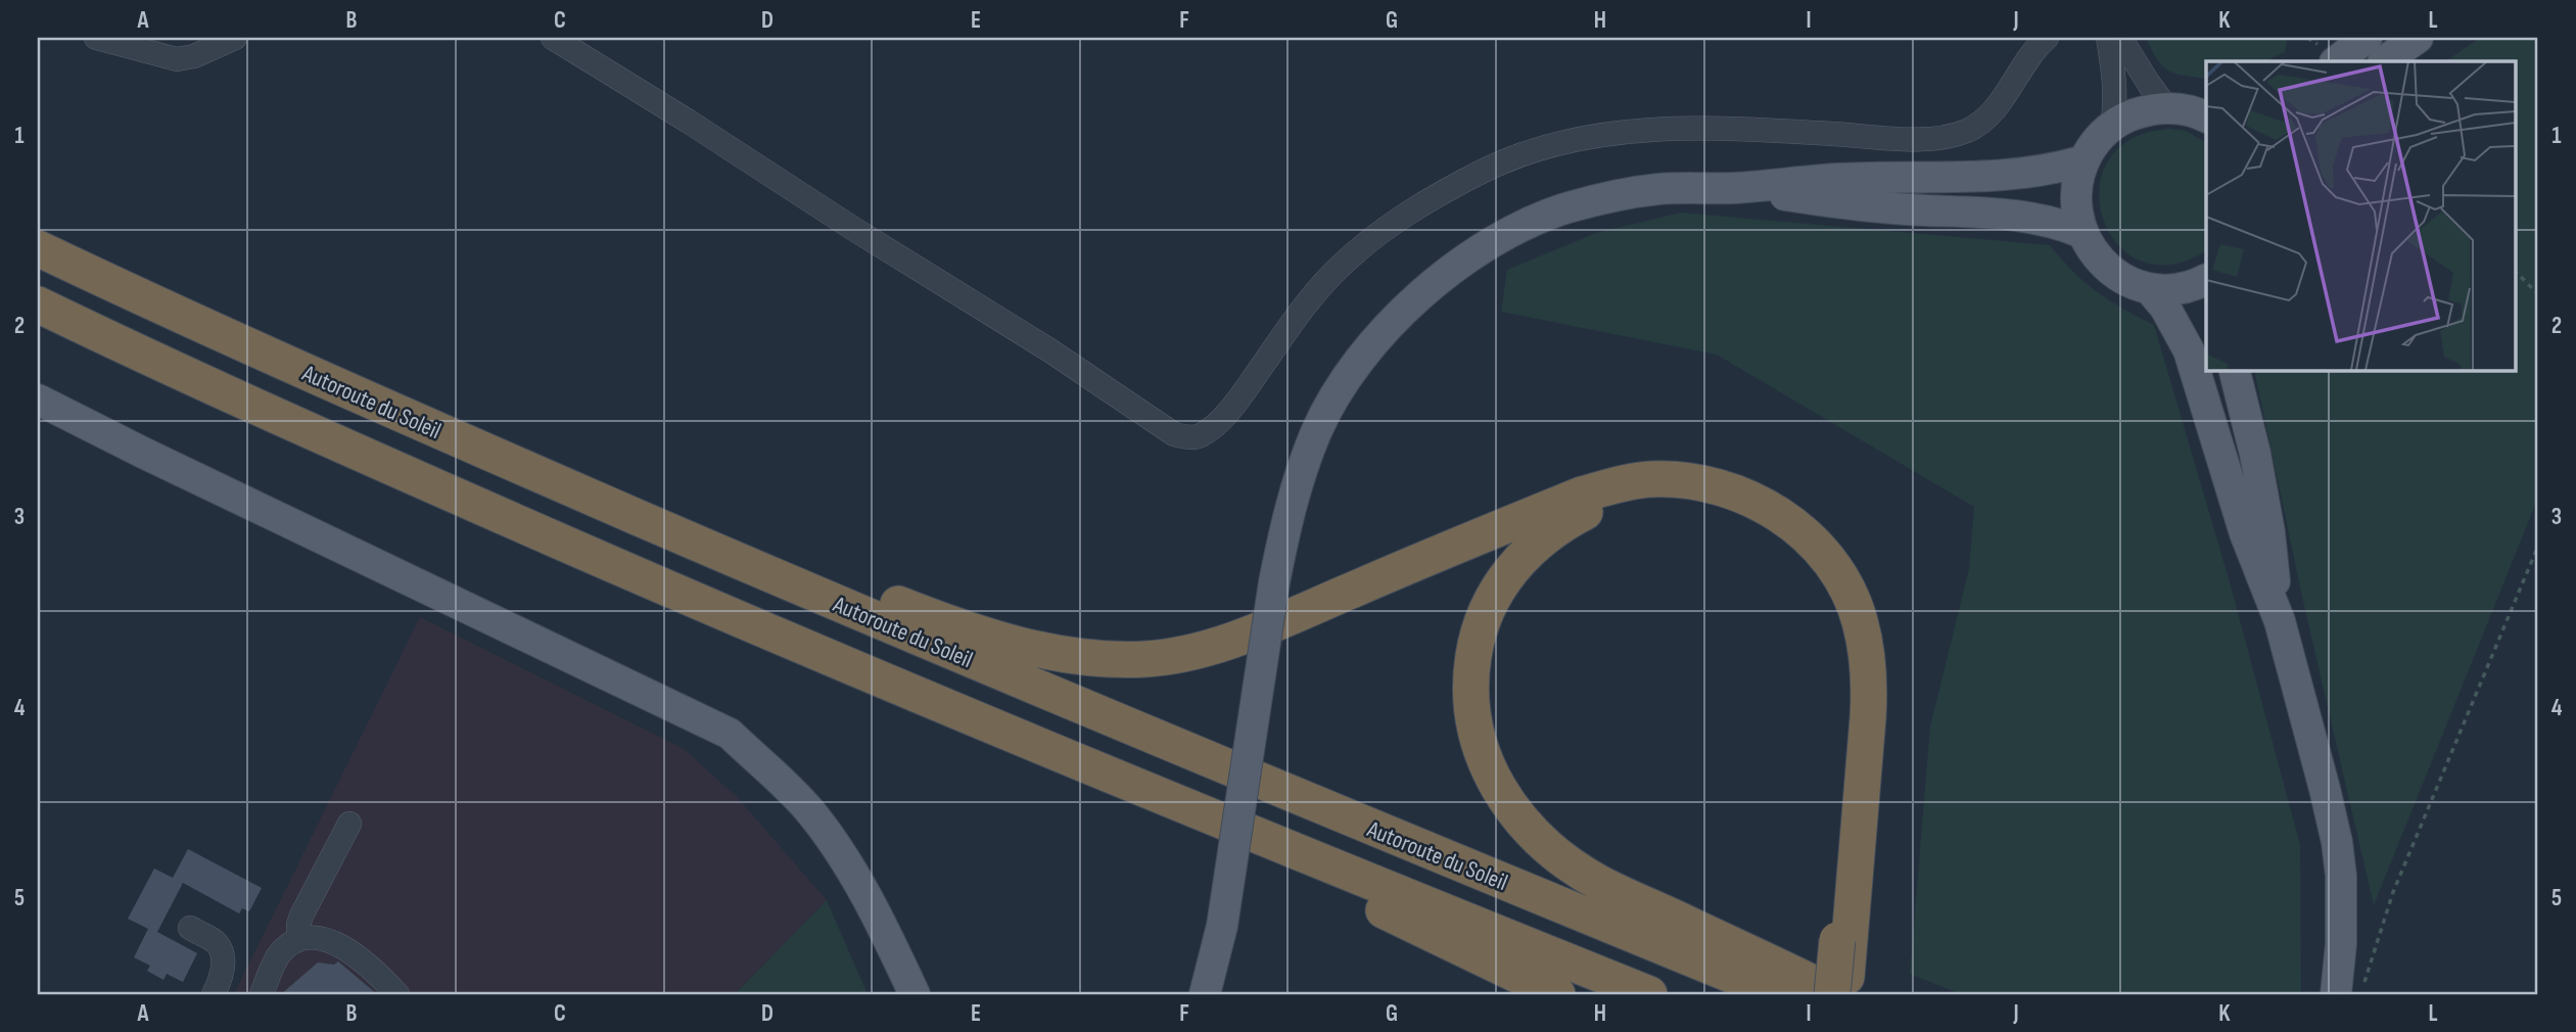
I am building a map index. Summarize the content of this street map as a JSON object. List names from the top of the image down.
{
  "streets": {
    "highway": ["Autoroute du Soleil"]
  },
  "grid": {
    "columns": [
      "A",
      "B",
      "C",
      "D",
      "E",
      "F",
      "G",
      "H",
      "I",
      "J",
      "K",
      "L"
    ],
    "rows": [
      "1",
      "2",
      "3",
      "4",
      "5"
    ]
  }
}
